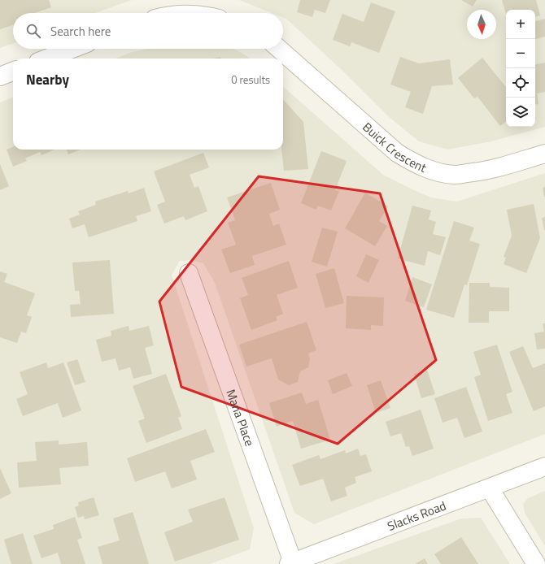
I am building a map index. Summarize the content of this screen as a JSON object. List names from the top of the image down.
{
  "streets": {
    "street": ["Buick Crescent", "Mana Place", "Slacks Road"]
  },
  "crossings": [
    ["Mana Place", "Slacks Road"]
  ],
  "north": "bottom",
  "page": {
    "map_buttons": ["+", "−"],
    "search": "Search here",
    "heading": ["Nearby", "0 results"]
  }
}
